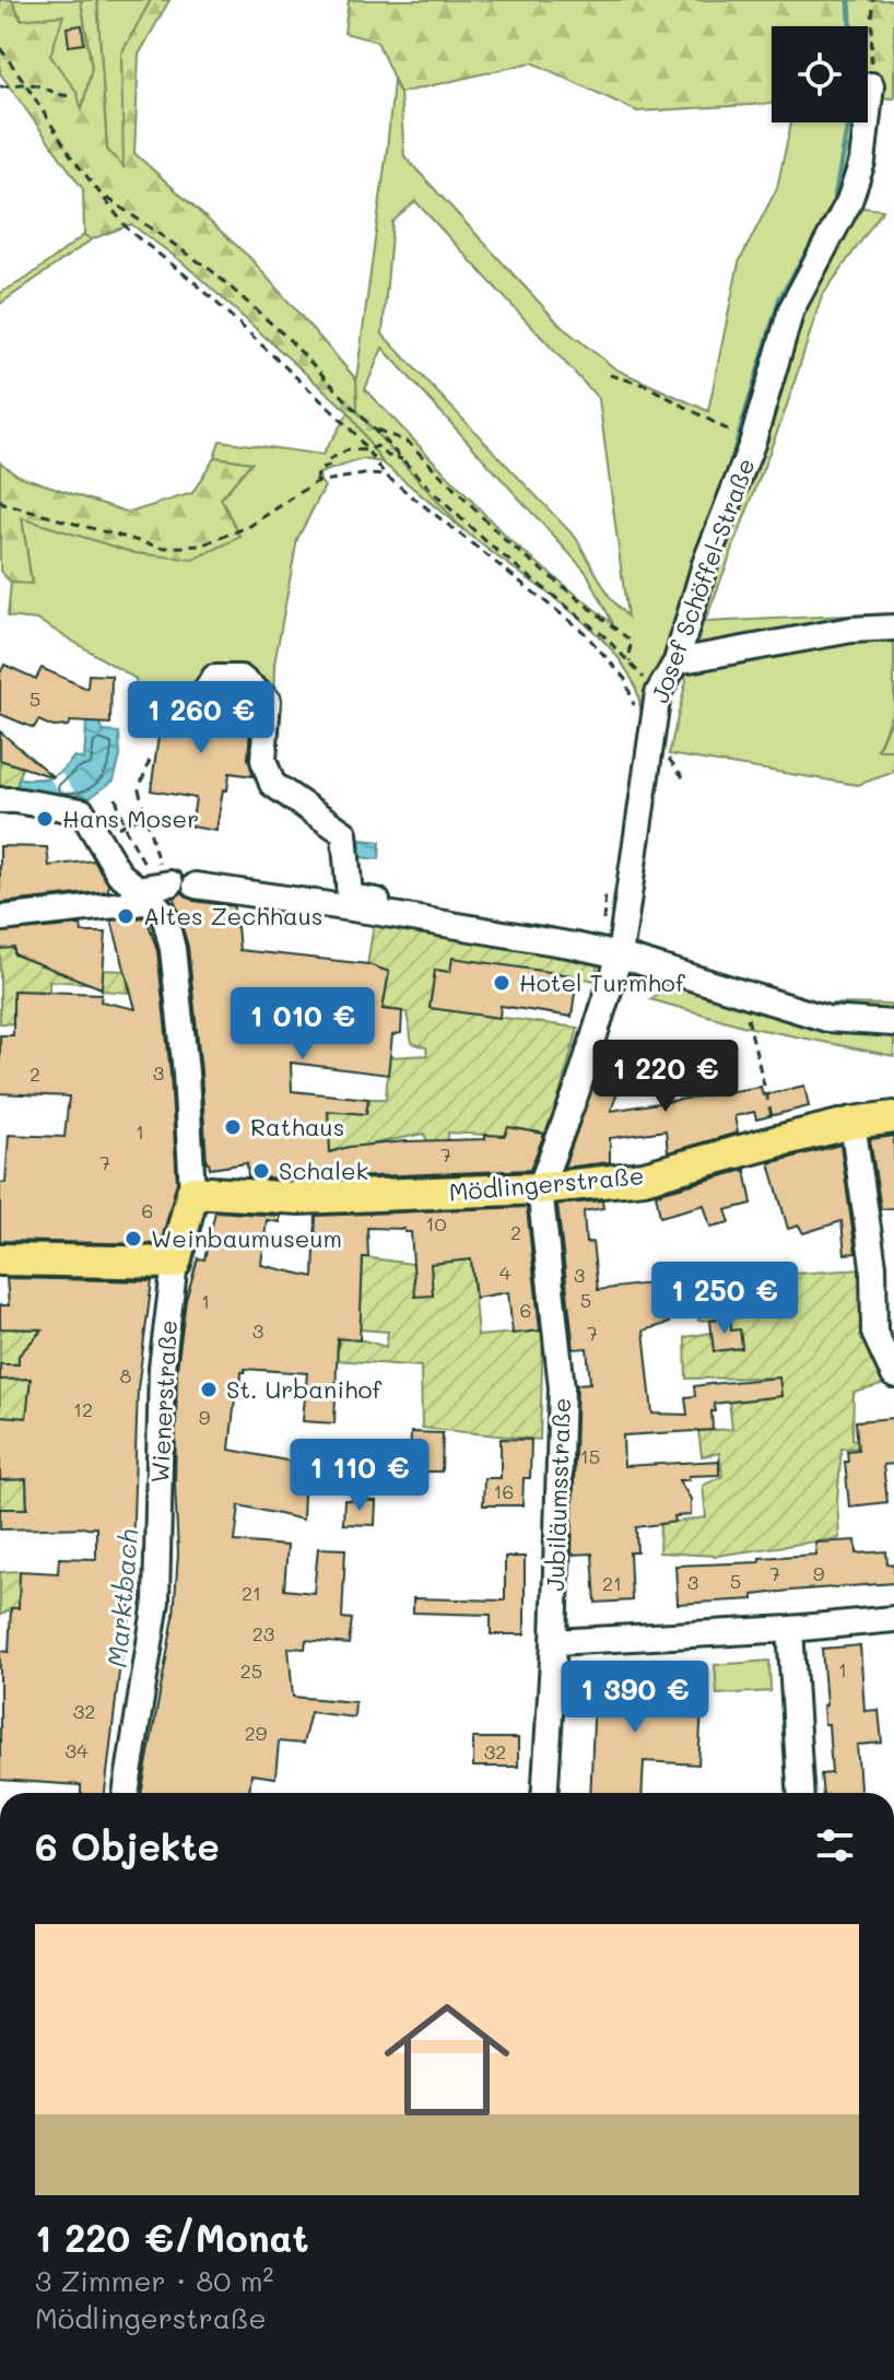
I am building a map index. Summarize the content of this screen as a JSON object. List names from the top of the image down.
{
  "streets": {
    "main road": ["Mödlingerstraße"],
    "street": ["Josef Schöffel-Straße", "Wienerstraße", "Jubiläumsstraße"]
  },
  "crossings": [
    ["Josef Schöffel-Straße", "Mödlingerstraße"],
    ["Josef Schöffel-Straße", "Jubiläumsstraße"],
    ["Mödlingerstraße", "Jubiläumsstraße"]
  ],
  "water": ["Marktbach"],
  "places": [
    "Hans Moser",
    "Altes Zechhaus",
    "Hotel Turmhof",
    "Rathaus",
    "Schalek",
    "Weinbaumuseum",
    "St. Urbanihof"
  ],
  "house_numbers": [
    "5",
    "3",
    "2",
    "1",
    "7",
    "7",
    "6",
    "10",
    "2",
    "4",
    "3",
    "5",
    "1",
    "6",
    "3",
    "7",
    "8",
    "12",
    "9",
    "15",
    "16",
    "7",
    "9",
    "5",
    "3",
    "21",
    "21",
    "23",
    "1",
    "25",
    "32",
    "29",
    "34",
    "32"
  ],
  "page": {
    "price": [
      "1 260 €",
      "1 010 €",
      "1 220 €",
      "1 250 €",
      "1 110 €",
      "1 390 €"
    ],
    "heading": "6 Objekte",
    "list": [
      {
        "name": "1 220 €/Monat",
        "note": "3 Zimmer · 80 m² · Mödlingerstraße"
      }
    ]
  }
}
